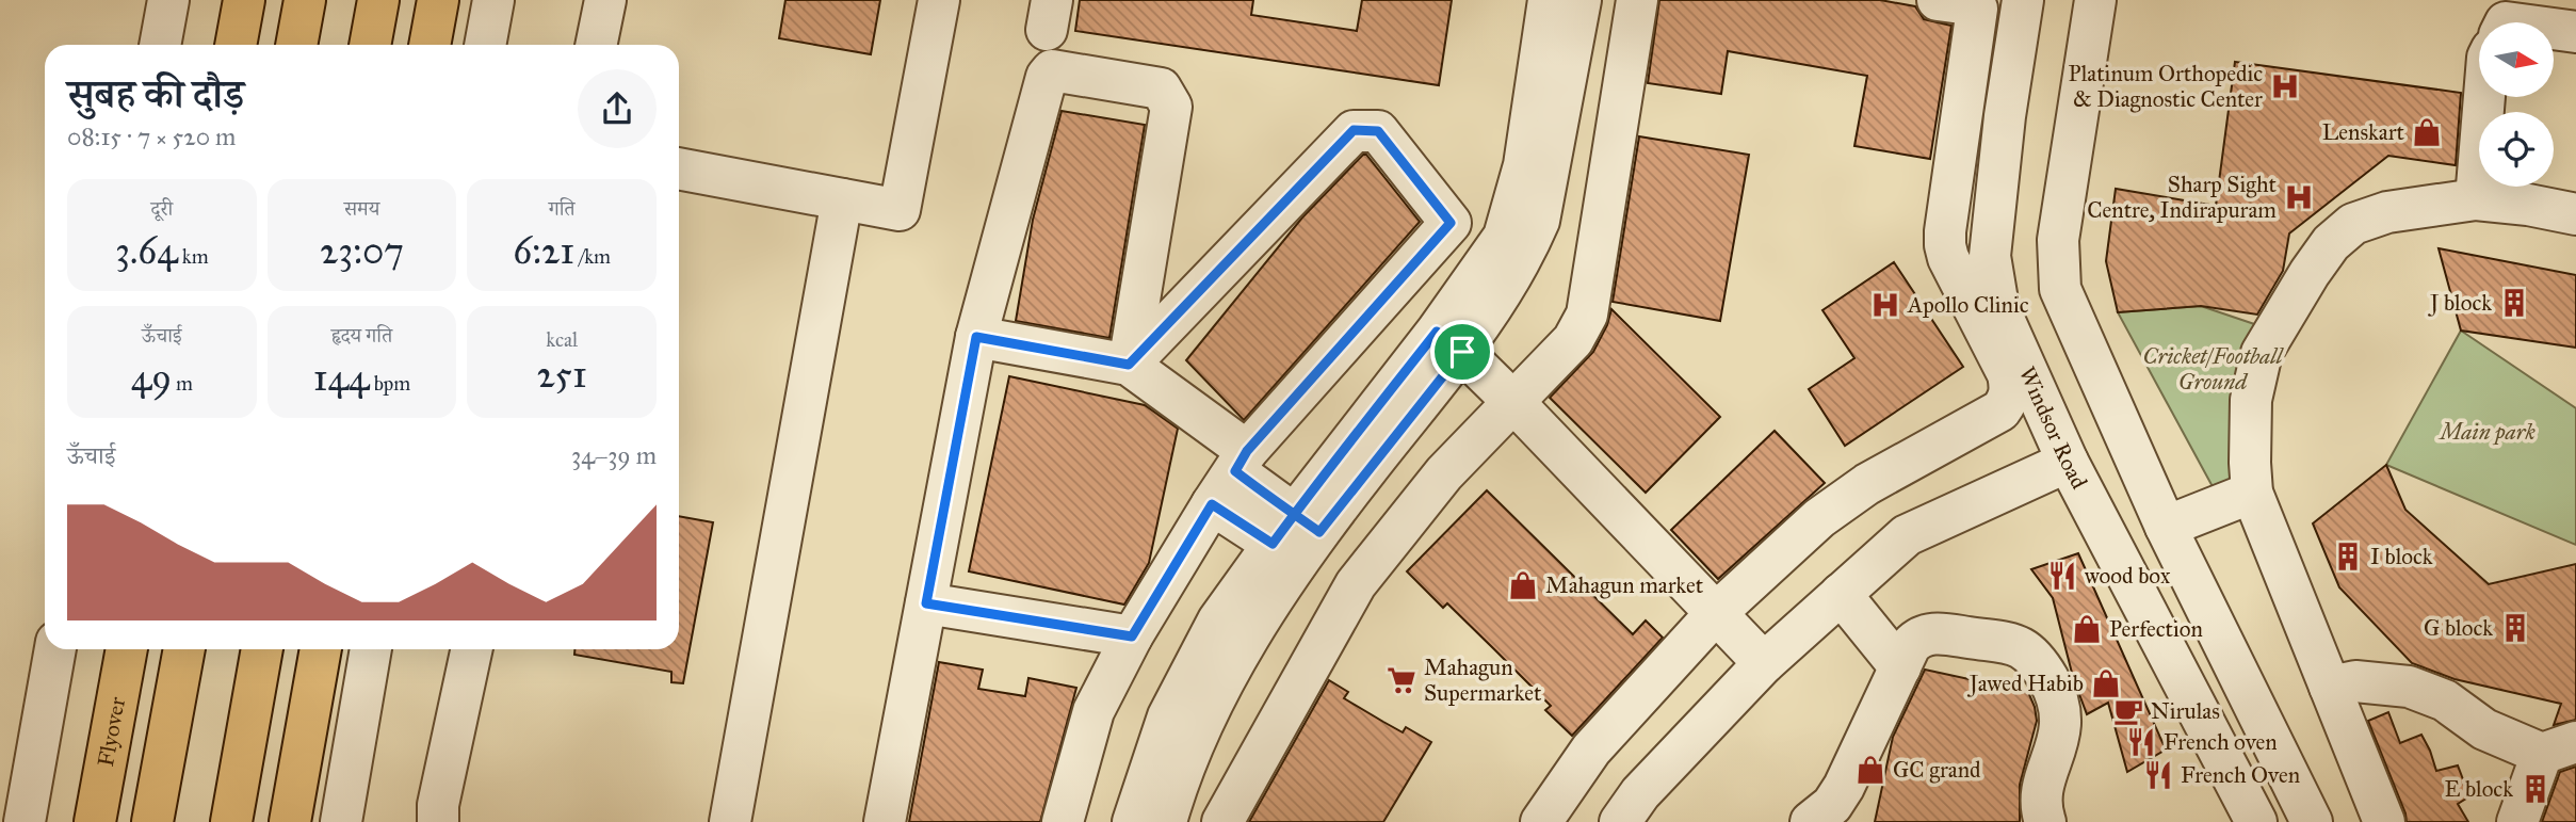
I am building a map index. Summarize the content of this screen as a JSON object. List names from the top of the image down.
{
  "streets": {
    "highway": ["Flyover"],
    "street": ["Windsor Road"]
  },
  "parks": ["Cricket/Football Ground", "Main park"],
  "places": {
    "hospital": ["Platinum Orthopedic & Diagnostic Center", "Sharp Sight Centre, Indirapuram", "Apollo Clinic"],
    "shop": [
      "Lenskart",
      "Mahagun market",
      "Perfection",
      "Jawed Habib",
      "GC grand"
    ],
    "building": [
      "J block",
      "I block",
      "G block",
      "E block"
    ],
    "restaurant": ["wood box", "French oven", "French Oven"],
    "supermarket": ["Mahagun Supermarket"],
    "cafe": ["Nirulas"]
  },
  "north": "right",
  "page": {
    "heading": ["सुबह की दौड़", "08:15 · 7 × 520 m"],
    "stats": [
      ["दूरी", "3.64 km"],
      ["समय", "23:07"],
      ["गति", "6:21 /km"],
      ["ऊँचाई", "49 m"],
      ["हृदय गति", "144 bpm"],
      ["kcal", "251"]
    ],
    "chart": ["ऊँचाई", "34–39 m"]
  }
}
